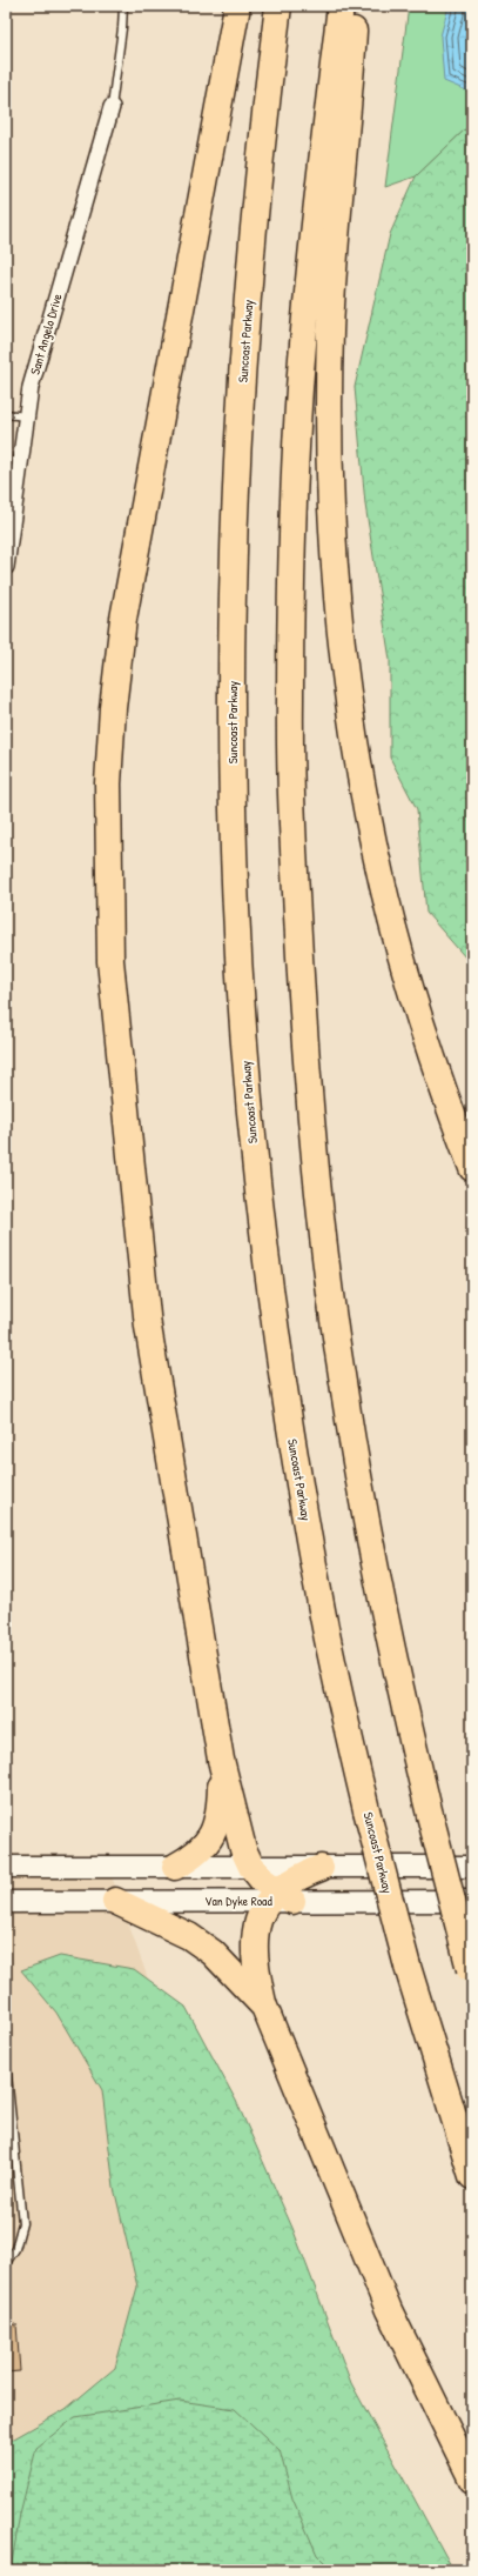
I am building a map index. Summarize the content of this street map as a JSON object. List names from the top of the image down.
{
  "streets": {
    "highway": ["Suncoast Parkway"],
    "main road": ["Van Dyke Road"],
    "street": ["Sant Angelo Drive"]
  }
}
